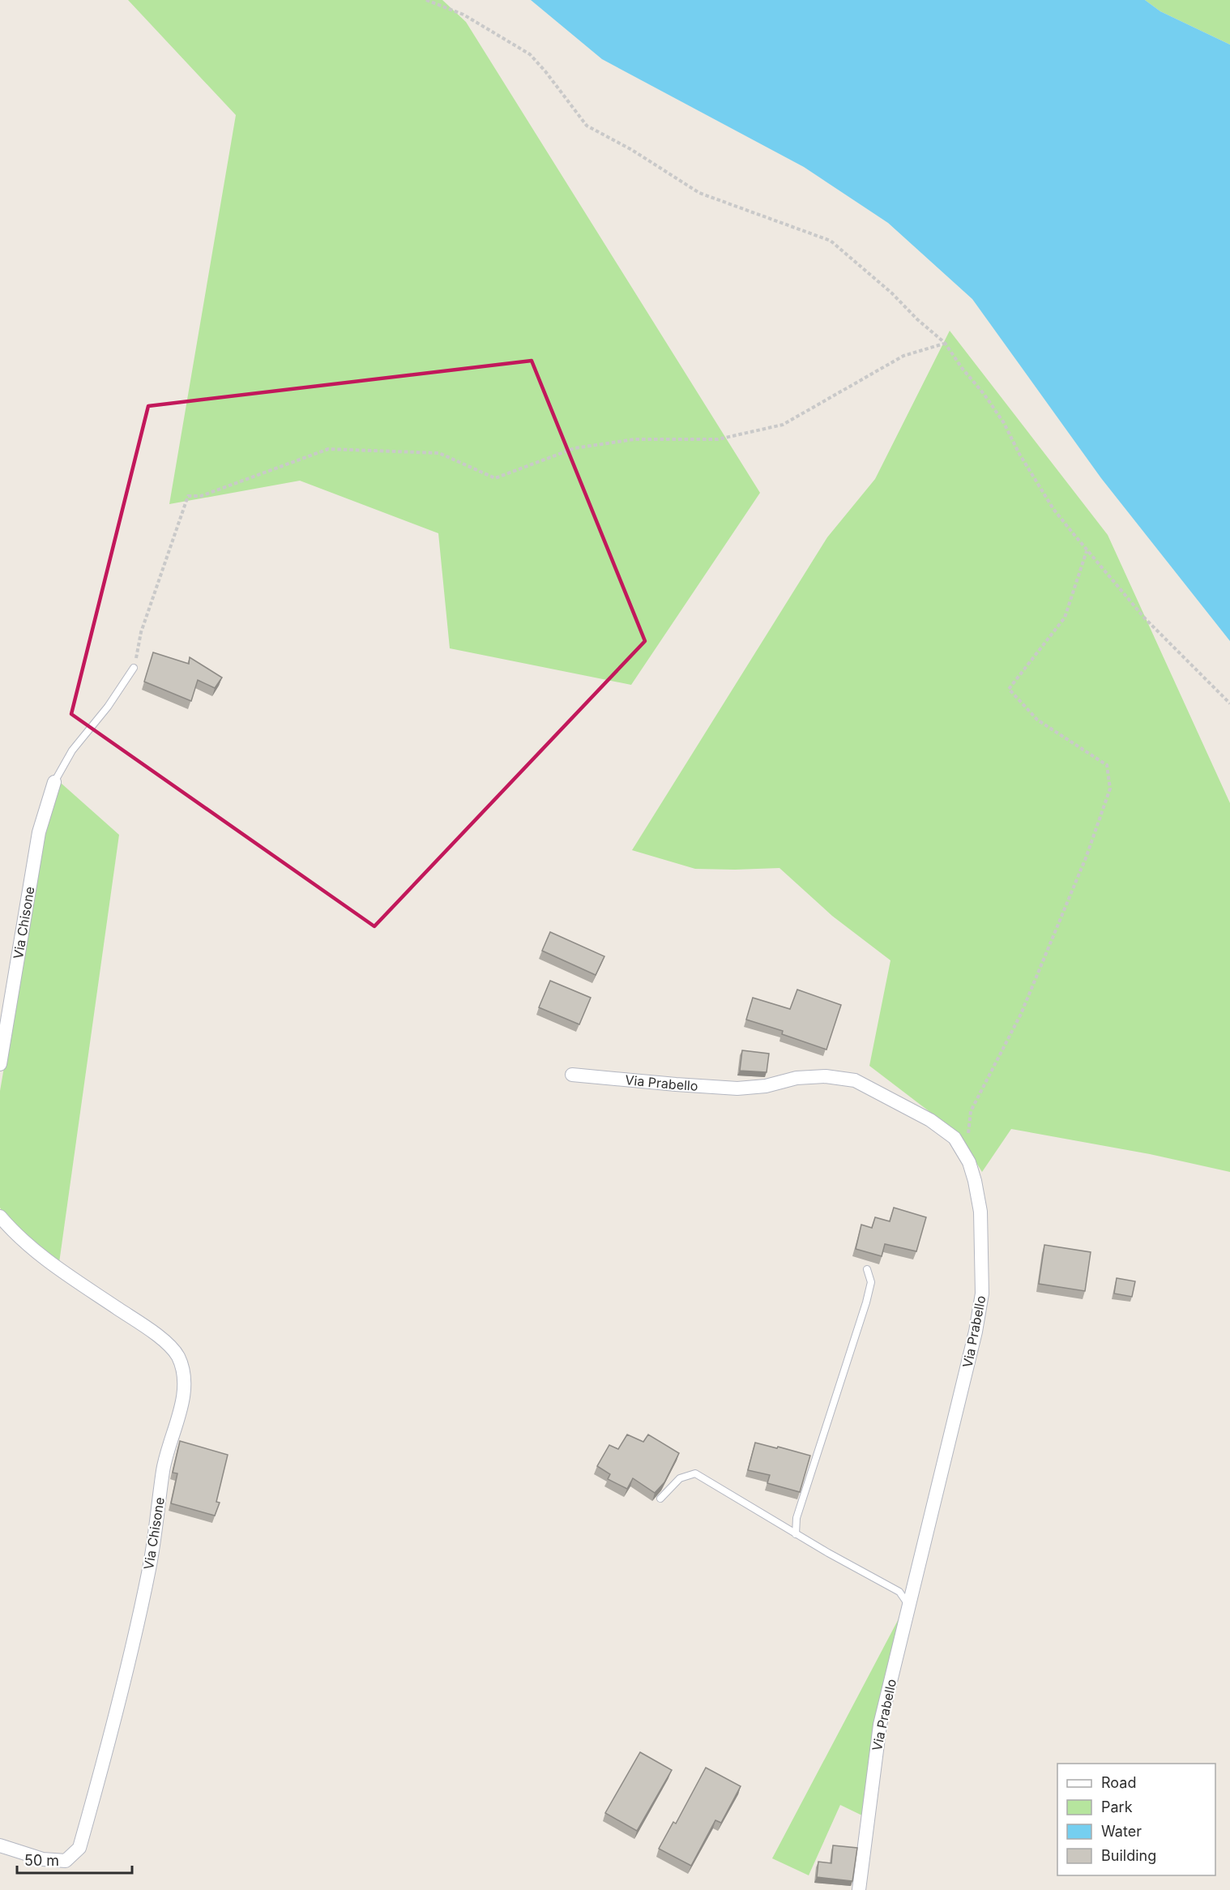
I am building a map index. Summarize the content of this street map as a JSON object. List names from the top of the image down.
{
  "streets": {
    "street": ["Via Chisone", "Via Prabello"]
  },
  "legend": [
    "Road",
    "Park",
    "Water",
    "Building"
  ],
  "scale_bar": "50 m"
}
